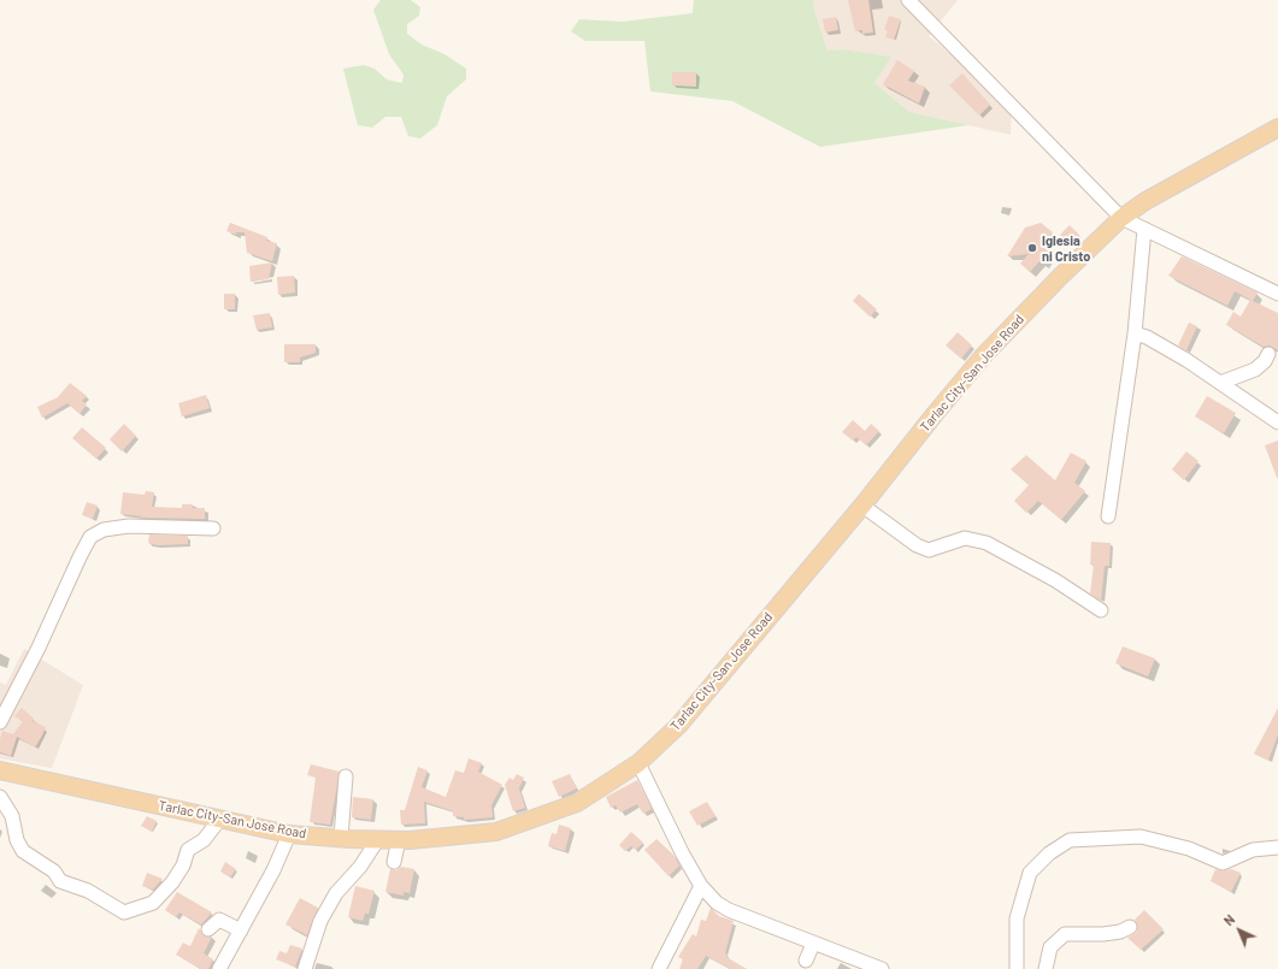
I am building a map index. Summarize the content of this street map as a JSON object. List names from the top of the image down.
{
  "streets": {
    "main road": ["Tarlac City-San Jose Road"]
  },
  "places": ["Iglesia ni Cristo"],
  "north": "top left"
}
